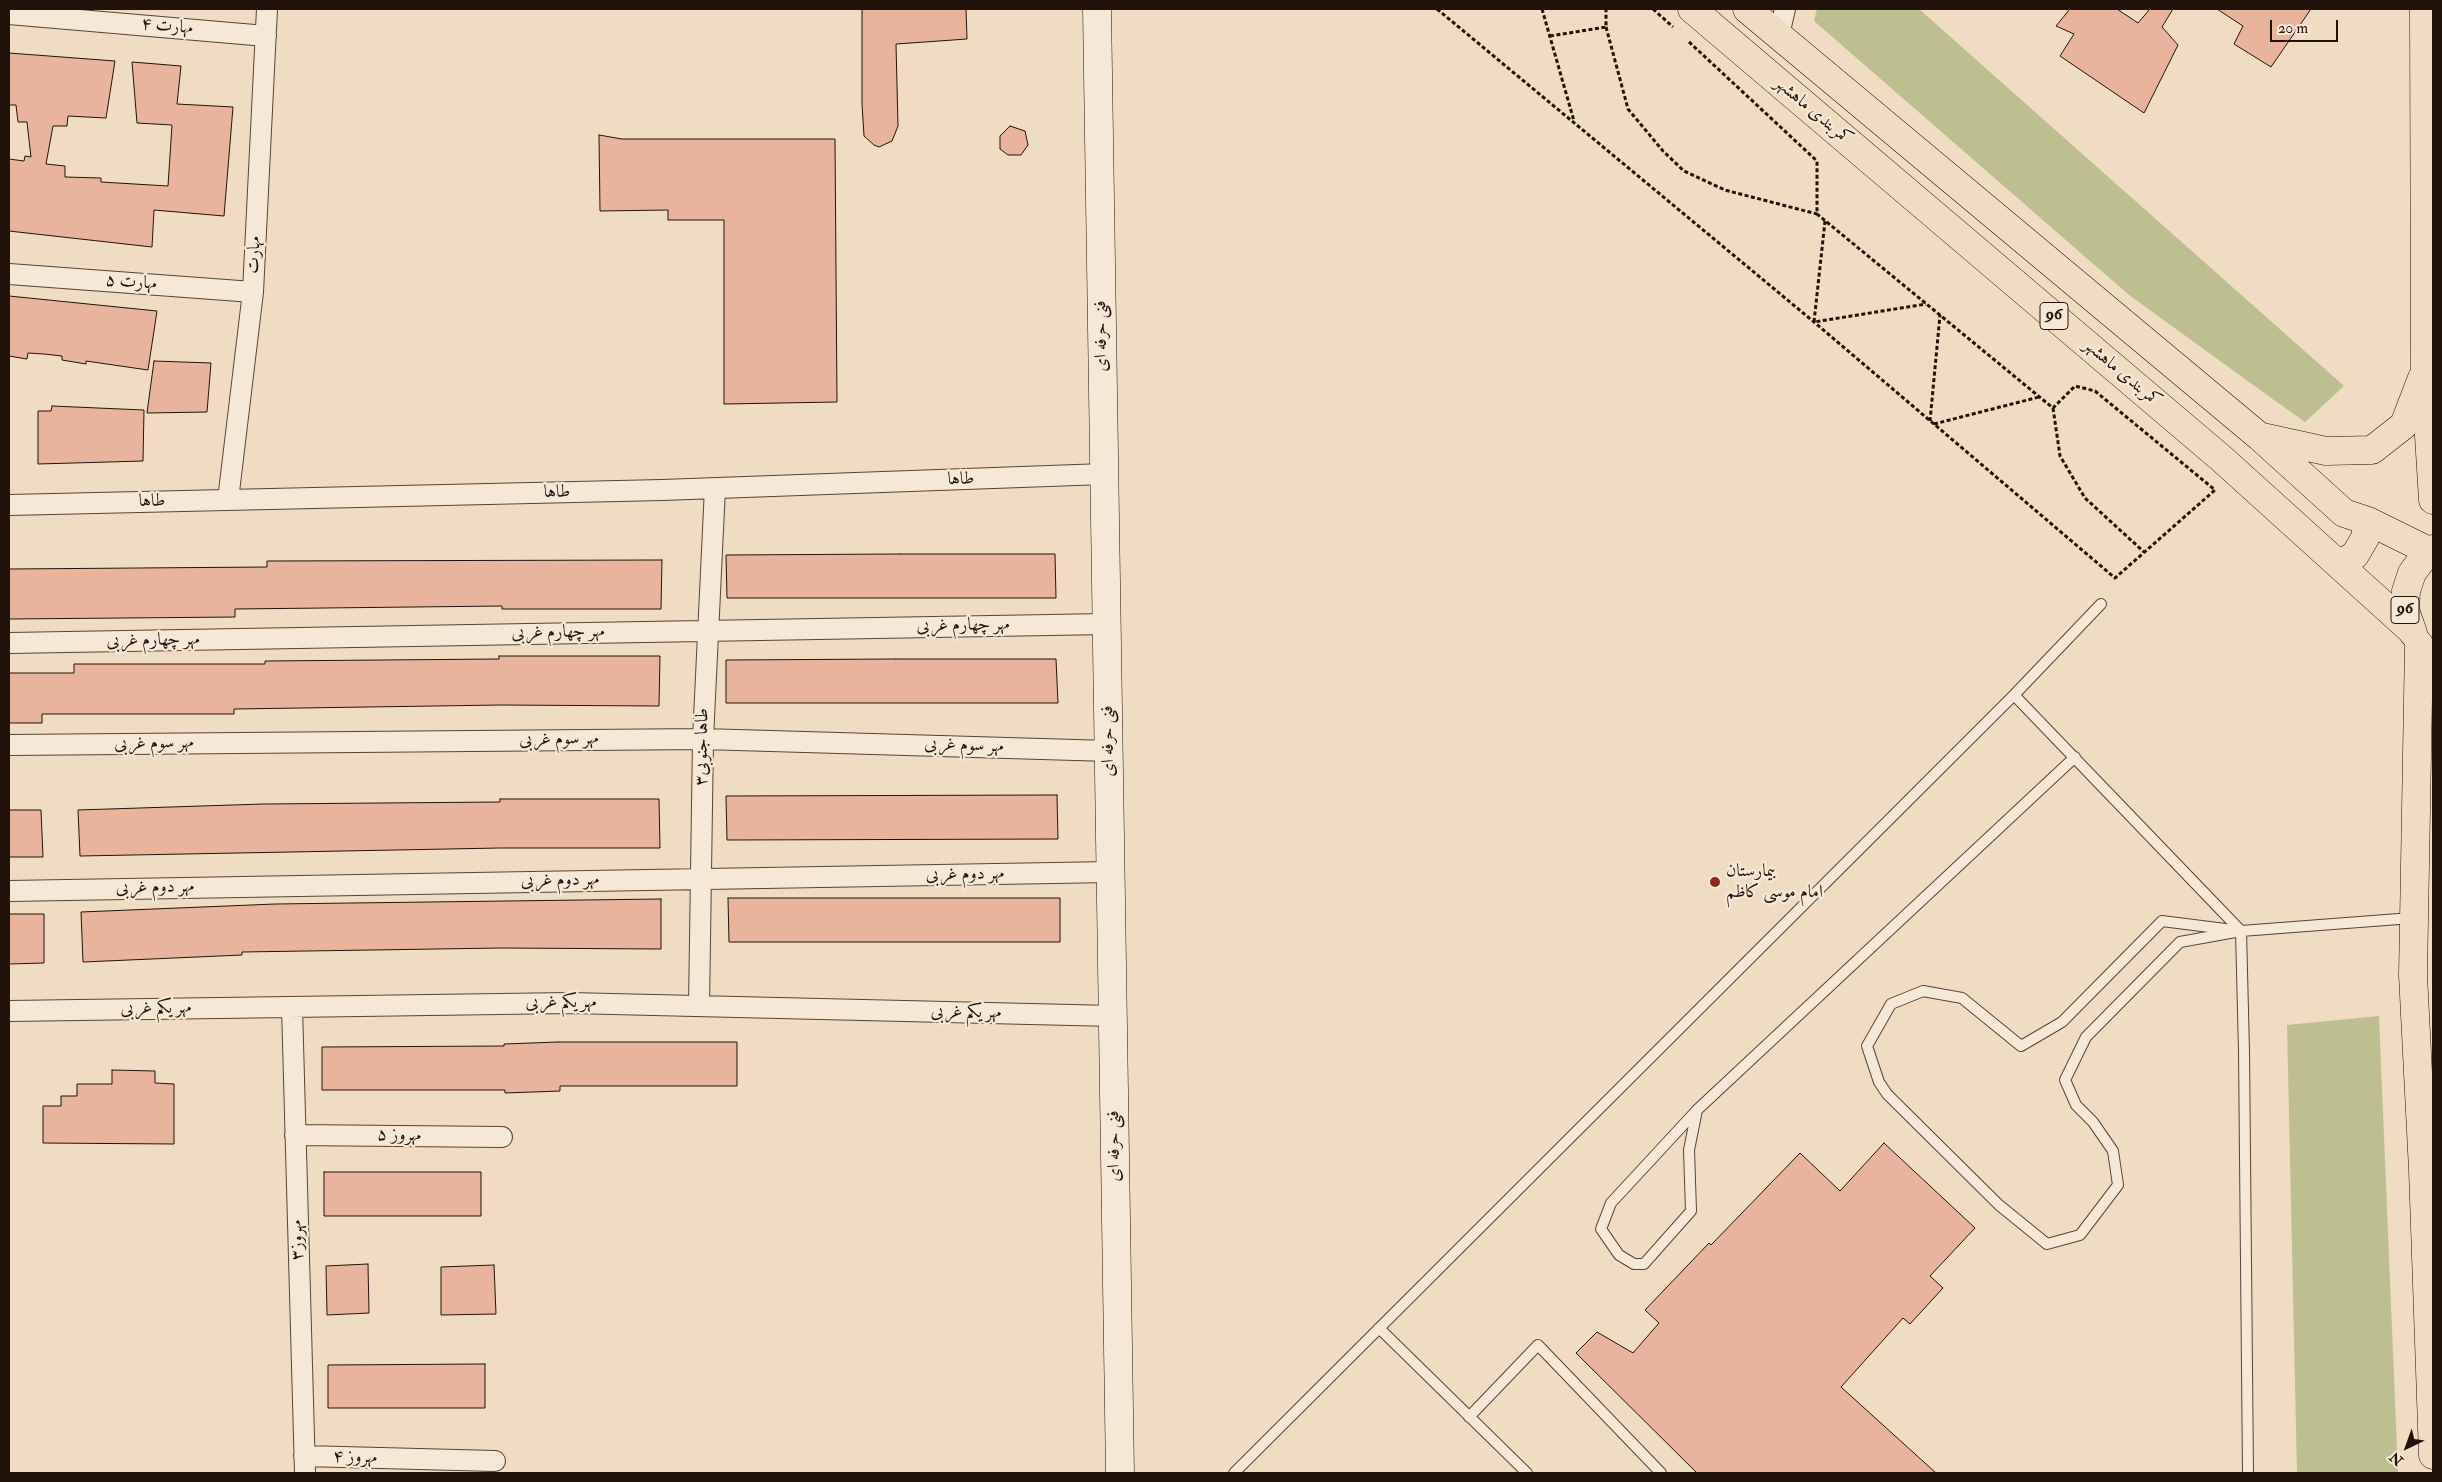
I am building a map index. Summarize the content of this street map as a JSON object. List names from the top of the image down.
{
  "streets": {
    "main road": ["کمربندی ماهشهر", "96"],
    "street": [
      "مهارت ۴",
      "مهارت",
      "مهارت ۵",
      "فنی حرفه ای",
      "طاها",
      "مهر چهارم غربی",
      "مهر سوم غربی",
      "طاها جنوبی۳",
      "مهر دوم غربی",
      "مهر یکم غربی",
      "مهروز ۵",
      "مهروز۳",
      "مهروز ۴"
    ]
  },
  "crossings": [
    ["مهارت ۴", "مهارت"],
    ["کمربندی ماهشهر", "96"],
    ["مهارت", "مهارت ۵"],
    ["مهارت", "طاها"],
    ["فنی حرفه ای", "طاها"],
    ["فنی حرفه ای", "مهر چهارم غربی"],
    ["فنی حرفه ای", "مهر سوم غربی"],
    ["فنی حرفه ای", "مهر دوم غربی"],
    ["فنی حرفه ای", "مهر یکم غربی"],
    ["طاها", "طاها جنوبی۳"],
    ["مهر چهارم غربی", "طاها جنوبی۳"],
    ["مهر سوم غربی", "طاها جنوبی۳"],
    ["طاها جنوبی۳", "مهر دوم غربی"],
    ["طاها جنوبی۳", "مهر یکم غربی"],
    ["مهر یکم غربی", "مهروز۳"],
    ["مهروز ۵", "مهروز۳"],
    ["مهروز۳", "مهروز ۴"]
  ],
  "places": ["بیمارستان امام موسی کاظم"],
  "scale_bar": "20 m",
  "north": "bottom left"
}
